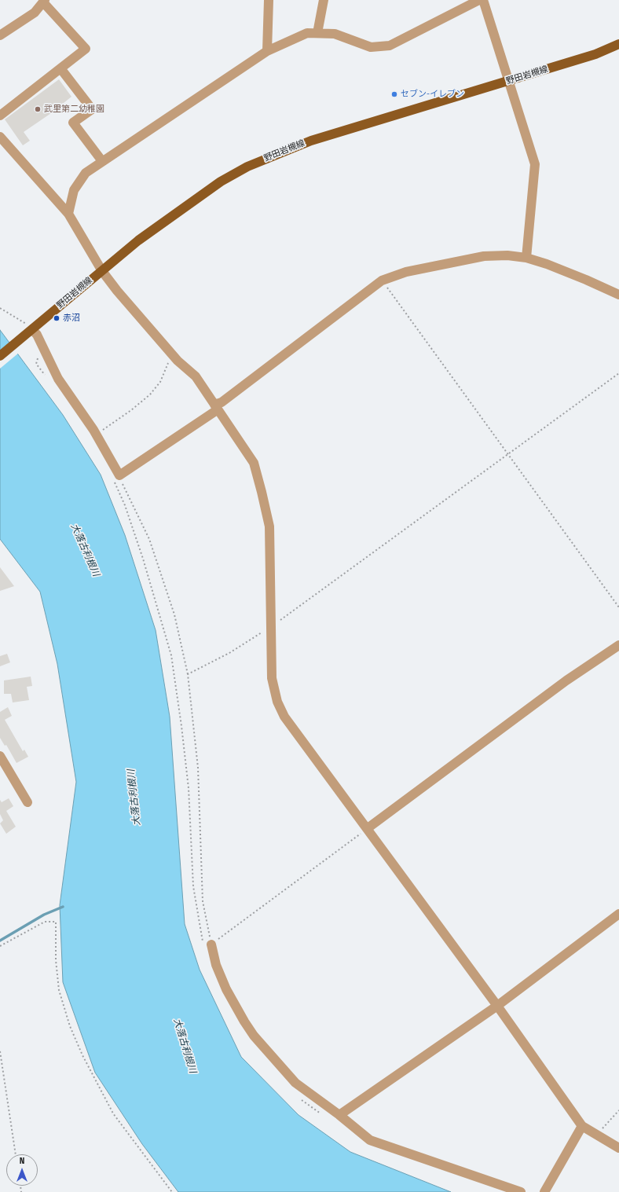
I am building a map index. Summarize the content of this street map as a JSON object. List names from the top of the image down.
{
  "streets": {
    "main road": ["野田岩槻線"]
  },
  "water": ["大落古利根川"],
  "places": ["セブン-イレブン", "武里第二幼稚園", "赤沼"],
  "north": "top"
}
